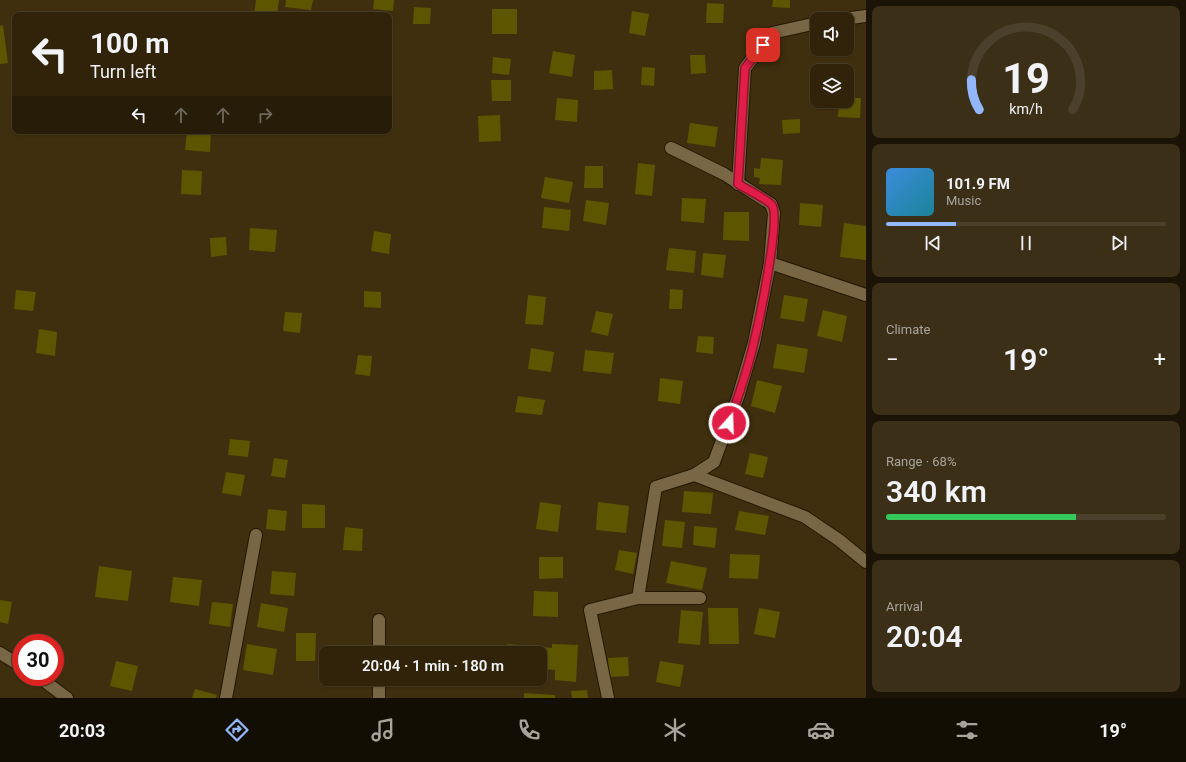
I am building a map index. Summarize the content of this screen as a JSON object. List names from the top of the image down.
{
  "page": {
    "turn": ["100 m", "Turn left"],
    "song": ["101.9 FM", "Music"],
    "tile": [
      "Climate",
      ["Range · 68%", "340 km"],
      ["Arrival", "20:04"]
    ],
    "heat": ["−", "19°", "+"],
    "limit": "30",
    "trip": "20:04 · 1 min · 180 m",
    "tabs": ["20:03", "19°"],
    "gauge": ["19", "km/h"]
  }
}
